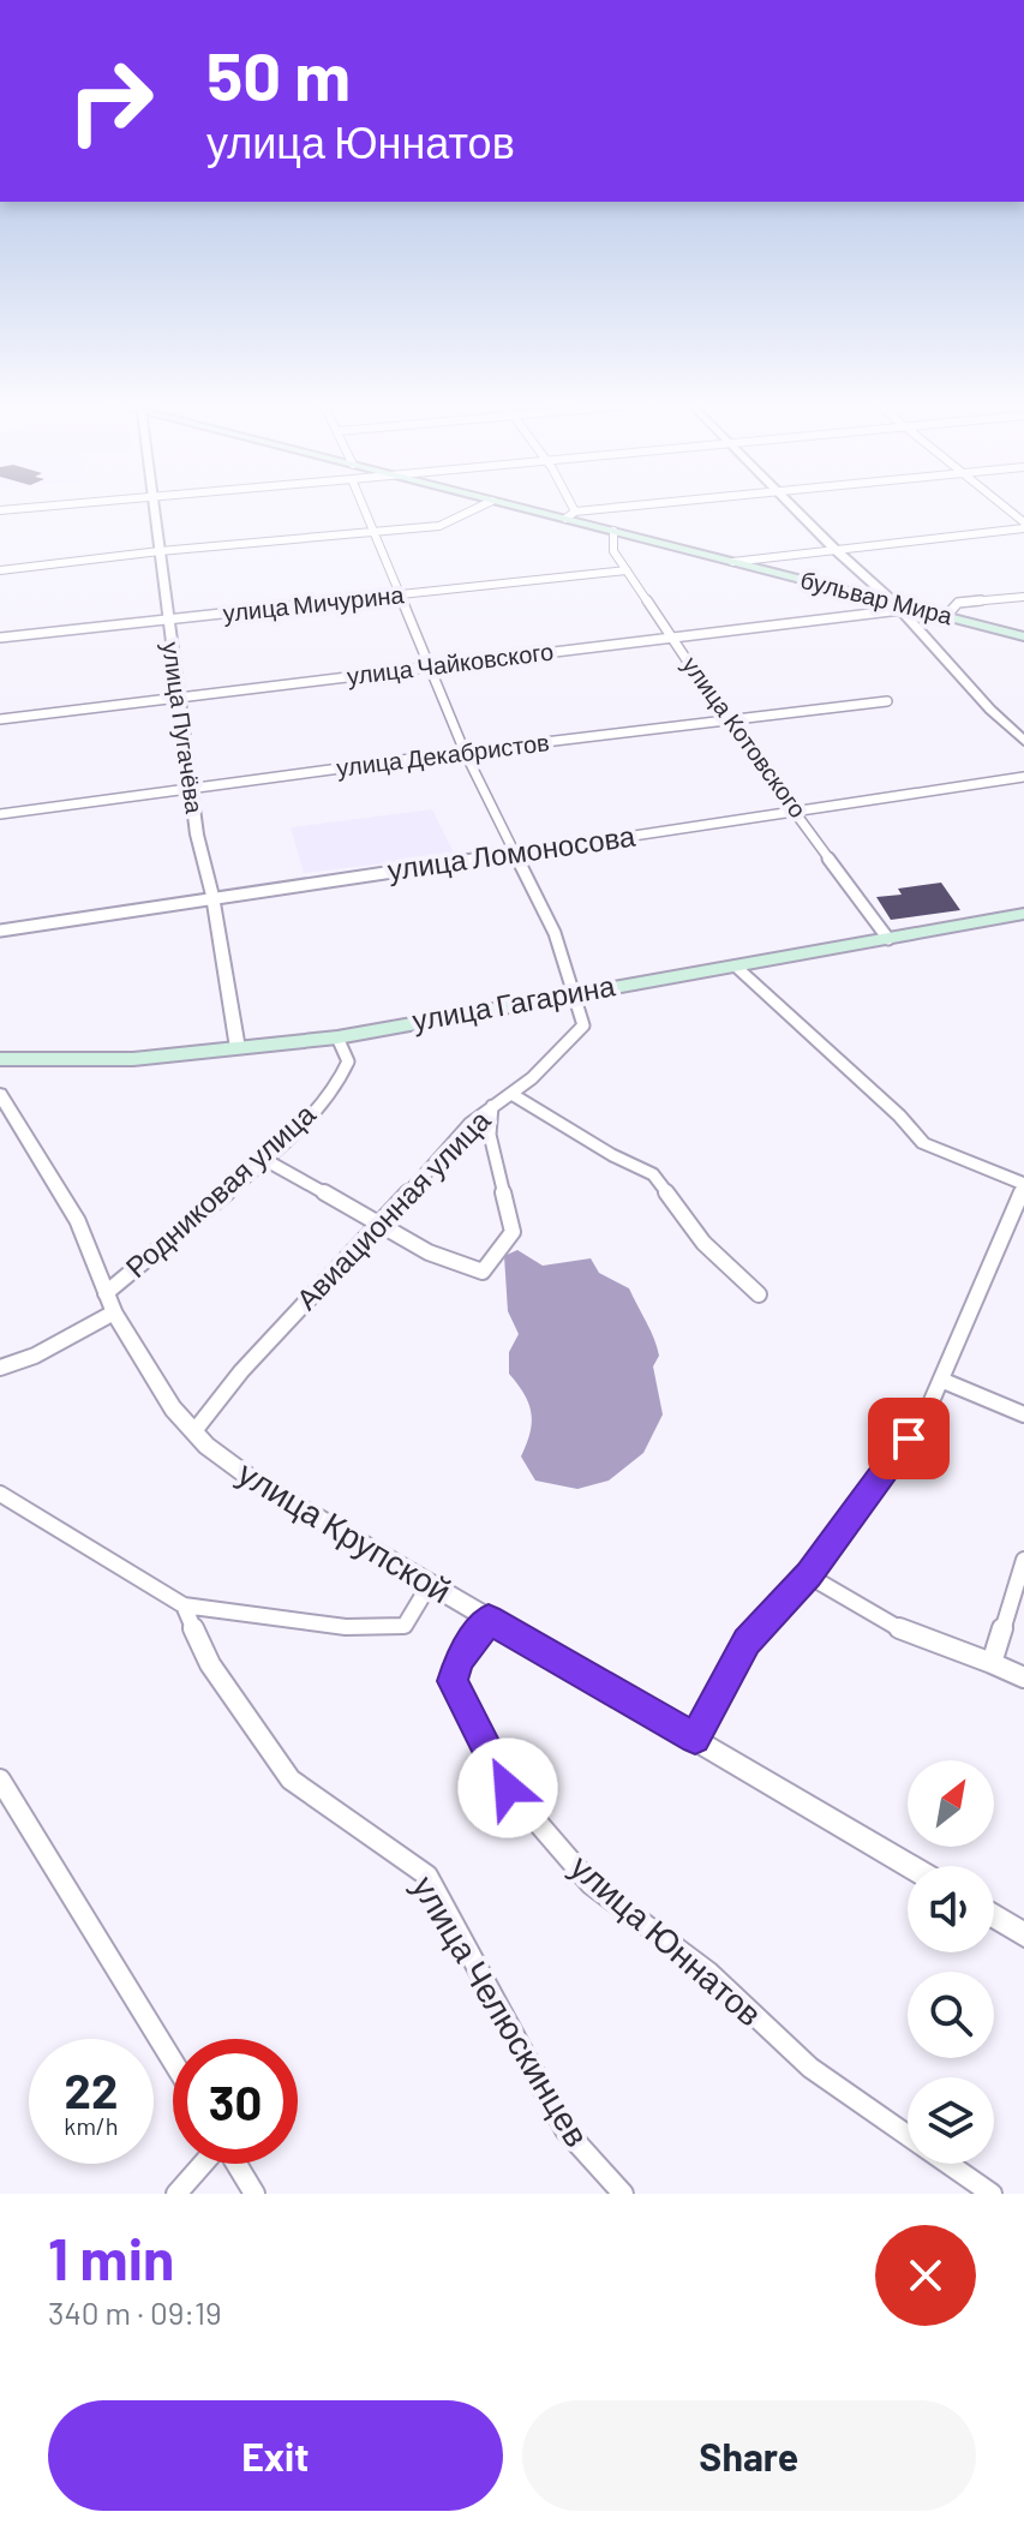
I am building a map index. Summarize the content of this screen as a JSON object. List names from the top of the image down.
{
  "streets": {
    "main road": ["бульвар Мира", "улица Гагарина"],
    "street": [
      "улица Мичурина",
      "улица Чайковского",
      "улица Пугачёва",
      "улица Котовского",
      "улица Декабристов",
      "улица Ломоносова",
      "Родниковая улица",
      "Авиационная улица",
      "улица Крупской",
      "улица Юннатов",
      "улица Челюскинцев"
    ]
  },
  "crossings": [
    ["бульвар Мира", "улица Чайковского"],
    ["бульвар Мира", "улица Котовского"],
    ["улица Мичурина", "улица Пугачёва"],
    ["улица Мичурина", "улица Котовского"],
    ["улица Чайковского", "улица Пугачёва"],
    ["улица Чайковского", "улица Котовского"],
    ["улица Пугачёва", "улица Декабристов"],
    ["улица Пугачёва", "улица Ломоносова"],
    ["улица Пугачёва", "улица Гагарина"],
    ["улица Котовского", "улица Декабристов"],
    ["улица Котовского", "улица Ломоносова"],
    ["улица Котовского", "улица Гагарина"],
    ["улица Гагарина", "Родниковая улица"],
    ["улица Гагарина", "Авиационная улица"],
    ["Родниковая улица", "улица Крупской"],
    ["Авиационная улица", "улица Крупской"],
    ["улица Крупской", "улица Юннатов"]
  ],
  "north": "top right",
  "page": {
    "turn": ["50 m", "улица Юннатов"],
    "speed": "22 km/h",
    "limit": "30",
    "heading": ["1 min", "340 m · 09:19"],
    "buttons": ["Exit", "Share"]
  }
}
